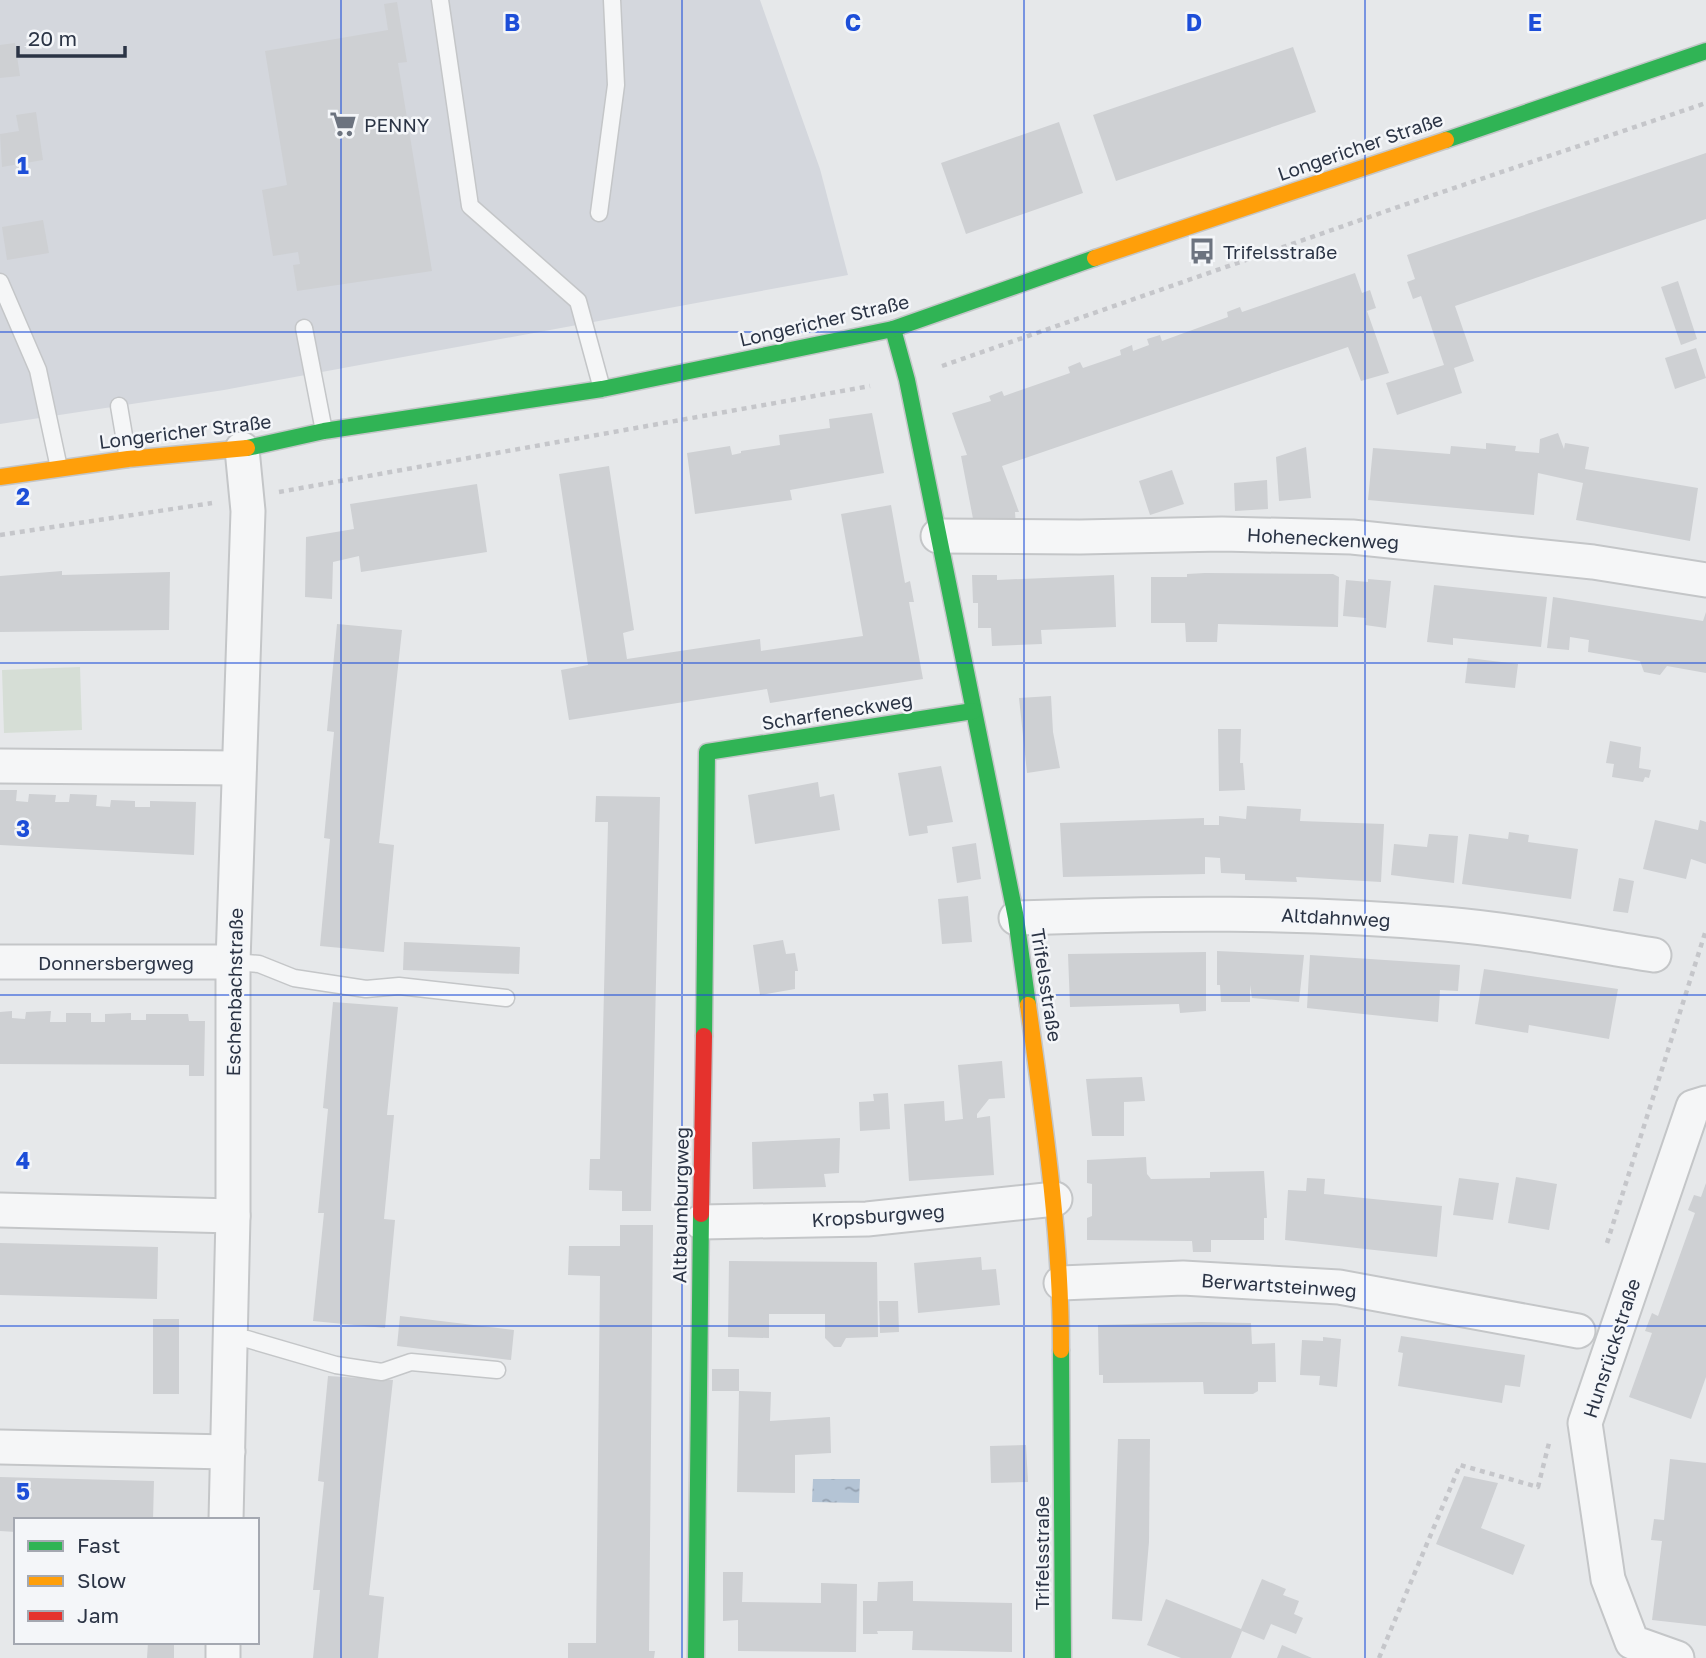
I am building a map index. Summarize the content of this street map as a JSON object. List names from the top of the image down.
{
  "streets": {
    "street": [
      "Longericher Straße",
      "Hoheneckenweg",
      "Scharfeneckweg",
      "Altdahnweg",
      "Donnersbergweg",
      "Trifelsstraße",
      "Eschenbachstraße",
      "Altbaumburgweg",
      "Kropsburgweg",
      "Berwartsteinweg",
      "Hunsrückstraße"
    ]
  },
  "crossings": [
    ["Longericher Straße", "Trifelsstraße"],
    ["Longericher Straße", "Eschenbachstraße"],
    ["Hoheneckenweg", "Trifelsstraße"],
    ["Scharfeneckweg", "Trifelsstraße"],
    ["Scharfeneckweg", "Altbaumburgweg"],
    ["Altdahnweg", "Trifelsstraße"],
    ["Donnersbergweg", "Eschenbachstraße"],
    ["Trifelsstraße", "Kropsburgweg"],
    ["Trifelsstraße", "Berwartsteinweg"],
    ["Altbaumburgweg", "Kropsburgweg"]
  ],
  "places": {
    "supermarket": ["PENNY"],
    "bus stop": ["Trifelsstraße"]
  },
  "legend": ["Fast", "Slow", "Jam"],
  "scale_bar": "20 m",
  "grid": {
    "columns": [
      "B",
      "C",
      "D",
      "E"
    ],
    "rows": [
      "1",
      "2",
      "3",
      "4",
      "5"
    ]
  }
}
